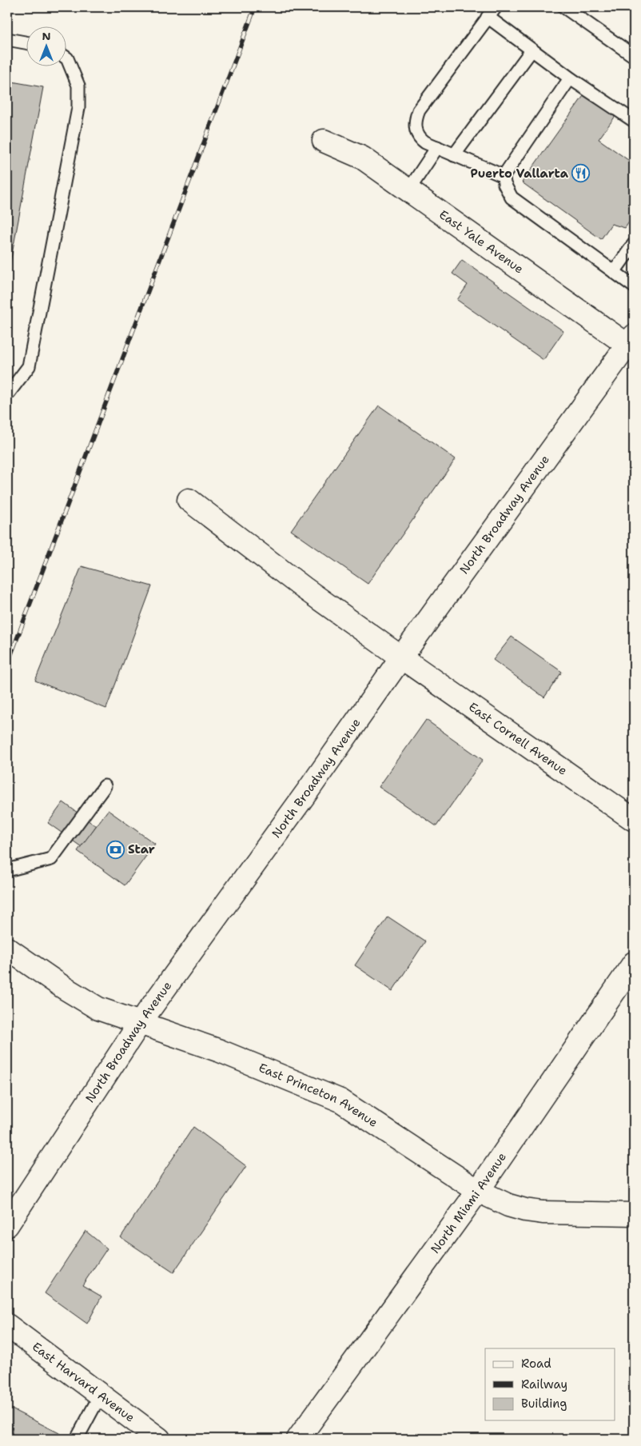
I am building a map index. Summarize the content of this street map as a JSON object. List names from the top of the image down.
{
  "streets": {
    "street": [
      "East Yale Avenue",
      "North Broadway Avenue",
      "East Cornell Avenue",
      "East Princeton Avenue",
      "North Miami Avenue",
      "East Harvard Avenue"
    ]
  },
  "crossings": [
    ["East Yale Avenue", "North Broadway Avenue"],
    ["North Broadway Avenue", "East Cornell Avenue"],
    ["North Broadway Avenue", "East Princeton Avenue"],
    ["East Princeton Avenue", "North Miami Avenue"]
  ],
  "places": {
    "restaurant": ["Puerto Vallarta"],
    "bank": ["Star"]
  },
  "legend": ["Road", "Railway", "Building"],
  "north": "top"
}
